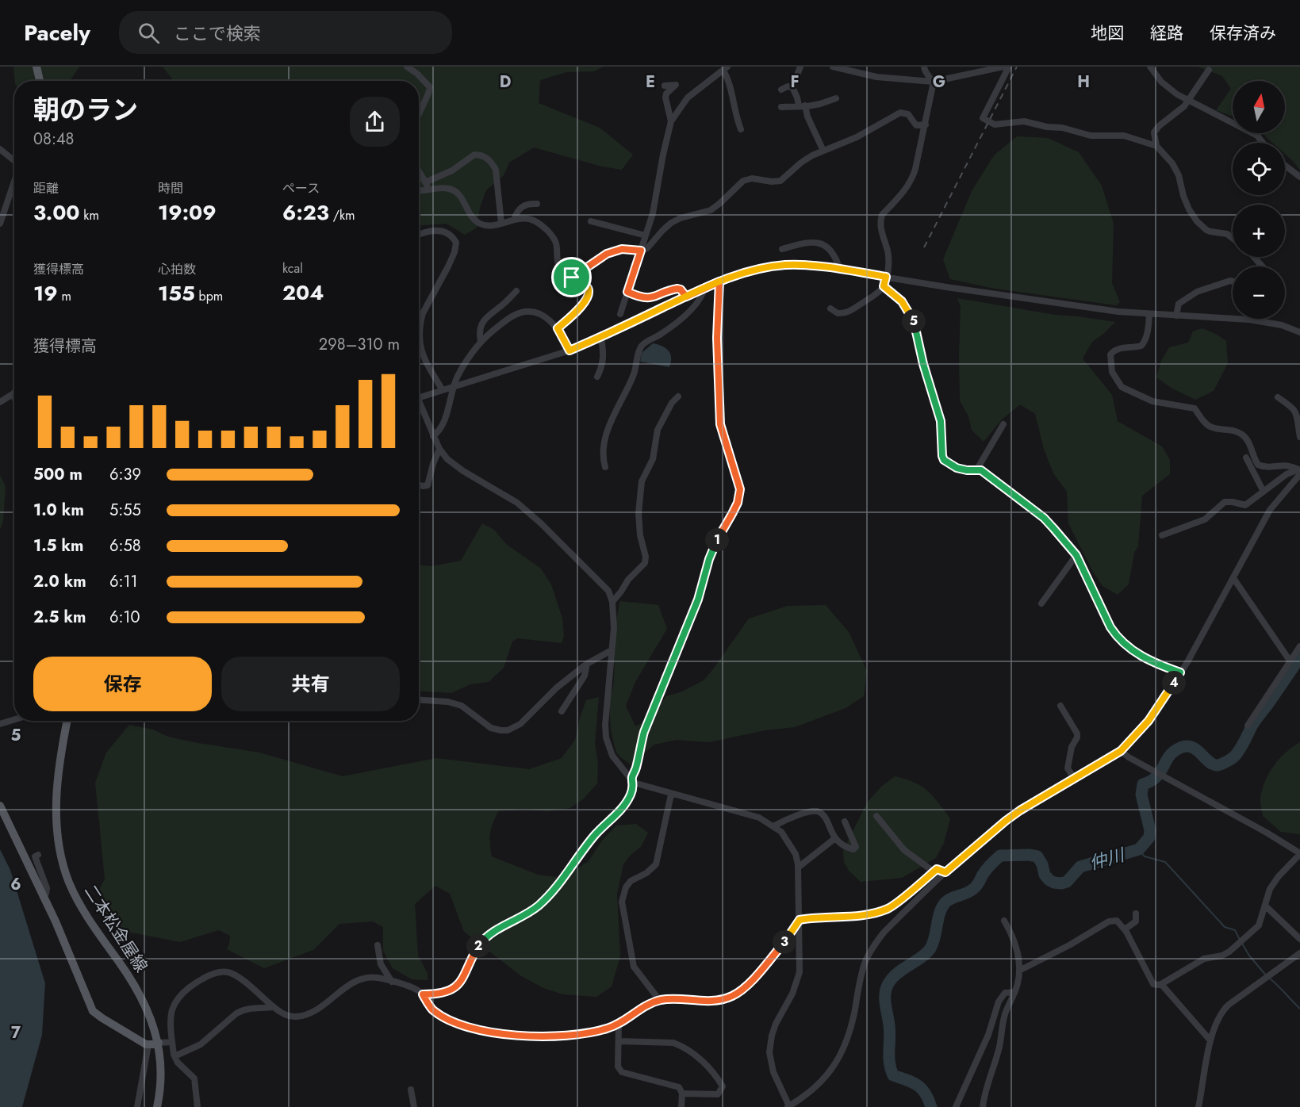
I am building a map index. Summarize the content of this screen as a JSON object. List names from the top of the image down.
{
  "streets": {
    "main road": ["二本松金屋線"]
  },
  "water": ["仲川"],
  "north": "top",
  "page": {
    "header": "Pacely",
    "search": "ここで検索",
    "nav": ["地図", "経路", "保存済み"],
    "map_buttons": ["+", "−"],
    "heading": ["朝のラン", "08:48"],
    "stats": [
      ["距離", "3.00 km"],
      ["時間", "19:09"],
      ["ペース", "6:23 /km"],
      ["獲得標高", "19 m"],
      ["心拍数", "155 bpm"],
      ["kcal", "204"]
    ],
    "pins": [
      "5",
      "1",
      "4",
      "3",
      "2"
    ],
    "chart": ["獲得標高", "298–310 m"],
    "list": [
      {
        "name": "500 m",
        "note": "6:39"
      },
      {
        "name": "1.0 km",
        "note": "5:55"
      },
      {
        "name": "1.5 km",
        "note": "6:58"
      },
      {
        "name": "2.0 km",
        "note": "6:11"
      },
      {
        "name": "2.5 km",
        "note": "6:10"
      }
    ],
    "buttons": ["保存", "共有"]
  },
  "grid": {
    "columns": [
      "D",
      "E",
      "F",
      "G",
      "H"
    ],
    "rows": ["5", "6", "7"]
  }
}
